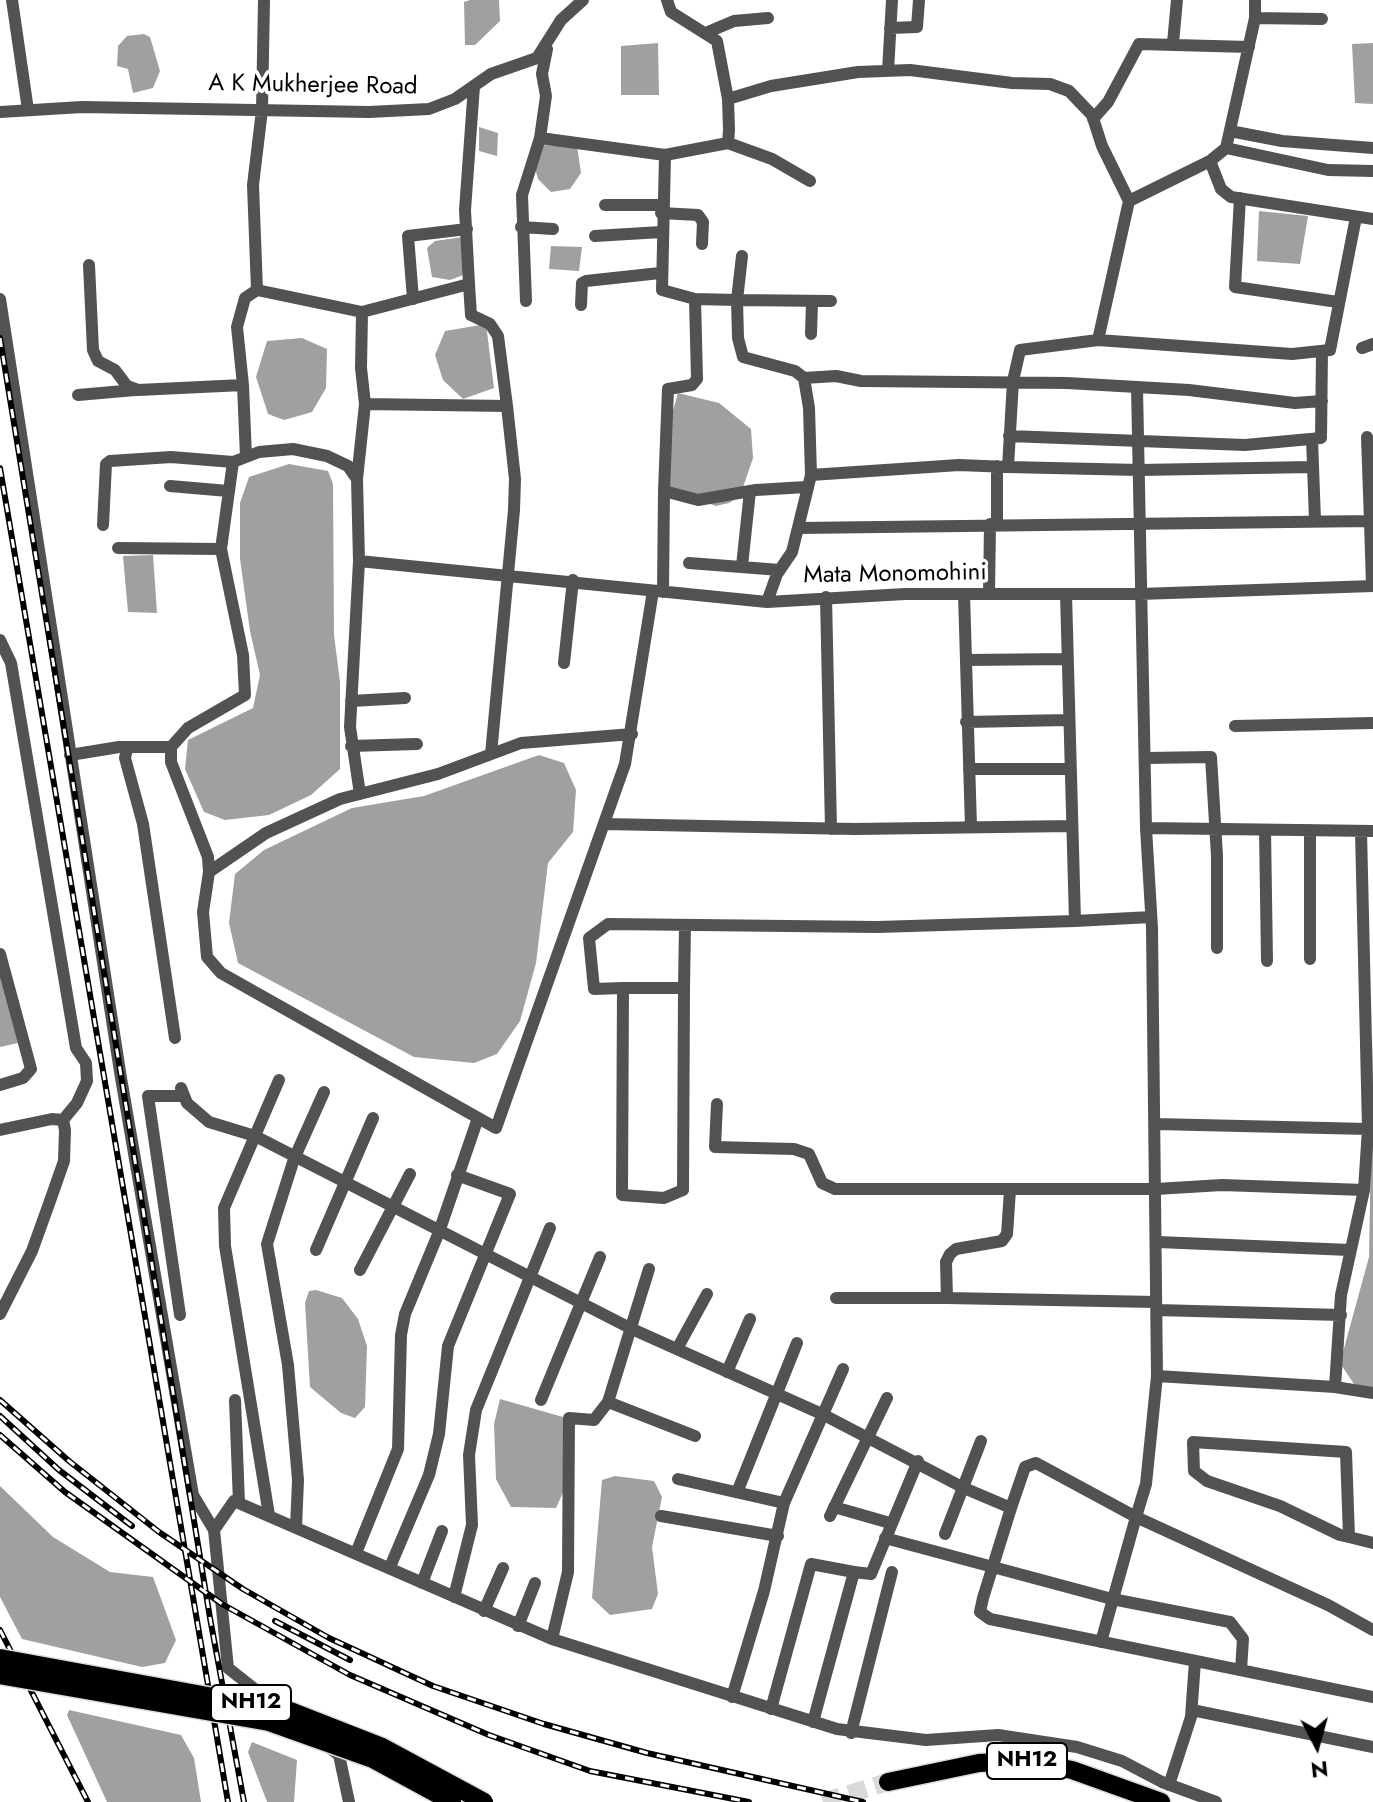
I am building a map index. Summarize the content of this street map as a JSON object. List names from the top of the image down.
{
  "streets": {
    "highway": ["NH12"],
    "street": ["A K Mukherjee Road", "Mata Monomohini"]
  },
  "north": "bottom"
}
